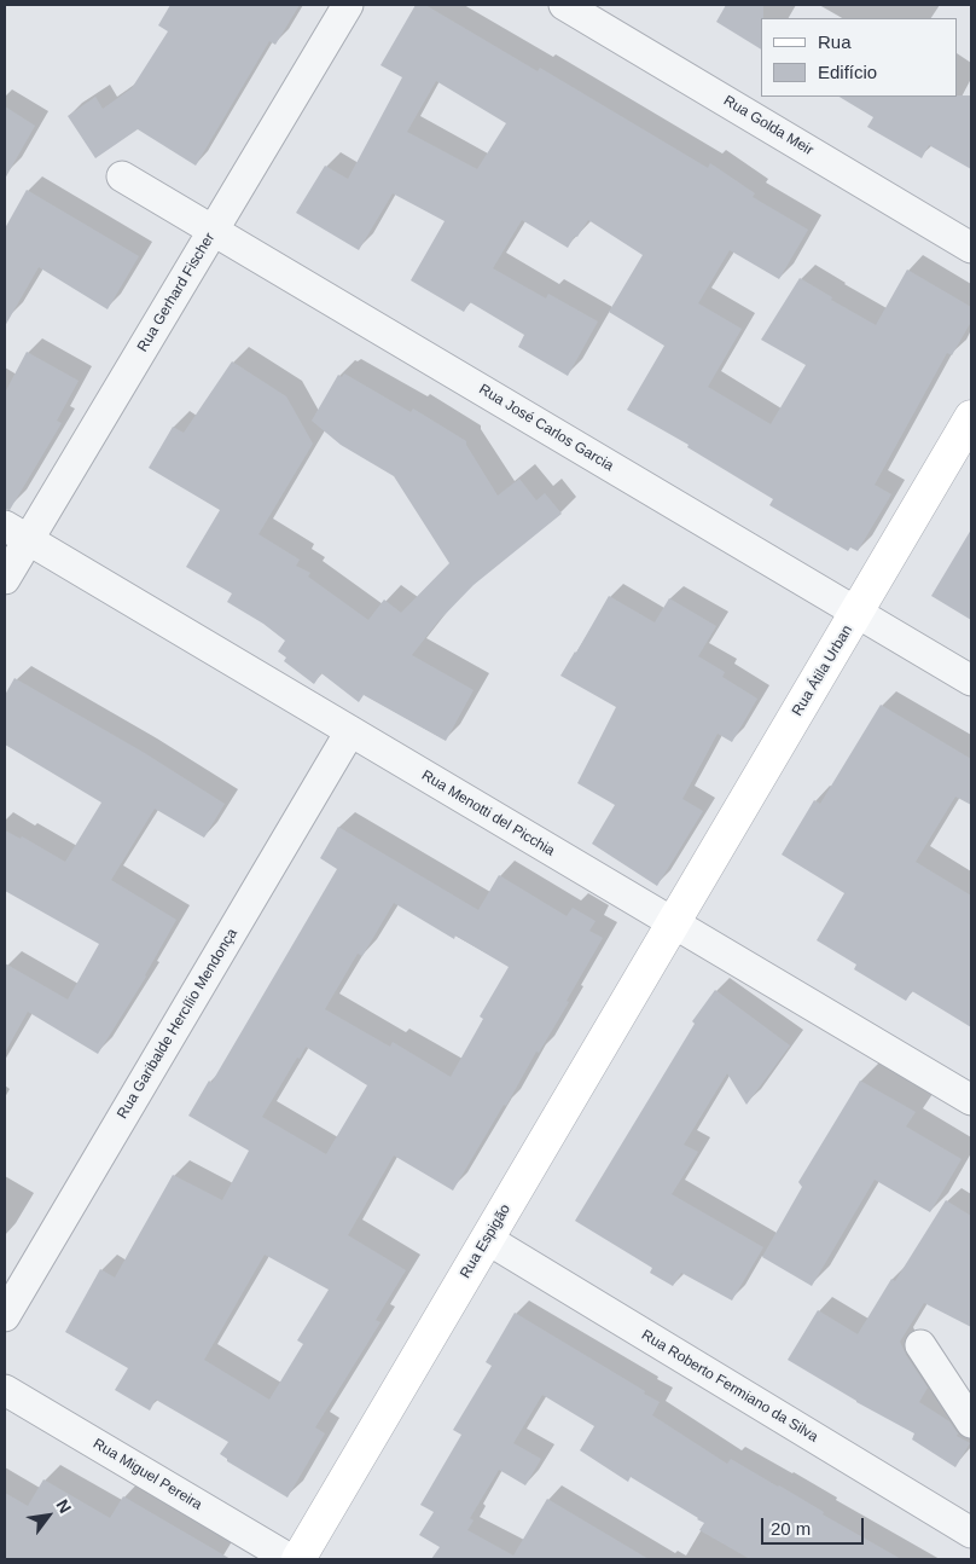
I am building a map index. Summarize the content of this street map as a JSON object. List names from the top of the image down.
{
  "streets": {
    "street": [
      "Rua Golda Meir",
      "Rua Gerhard Fischer",
      "Rua José Carlos Garcia",
      "Rua Átila Urban",
      "Rua Menotti del Picchia",
      "Rua Garibalde Hercílio Mendonça",
      "Rua Espigão",
      "Rua Roberto Fermiano da Silva",
      "Rua Miguel Pereira"
    ]
  },
  "crossings": [
    ["Rua Gerhard Fischer", "Rua José Carlos Garcia"],
    ["Rua Gerhard Fischer", "Rua Menotti del Picchia"],
    ["Rua José Carlos Garcia", "Rua Átila Urban"],
    ["Rua Átila Urban", "Rua Menotti del Picchia"],
    ["Rua Átila Urban", "Rua Espigão"],
    ["Rua Menotti del Picchia", "Rua Garibalde Hercílio Mendonça"],
    ["Rua Menotti del Picchia", "Rua Espigão"],
    ["Rua Espigão", "Rua Roberto Fermiano da Silva"]
  ],
  "legend": ["Rua", "Edifício"],
  "scale_bar": "20 m",
  "north": "top right"
}
